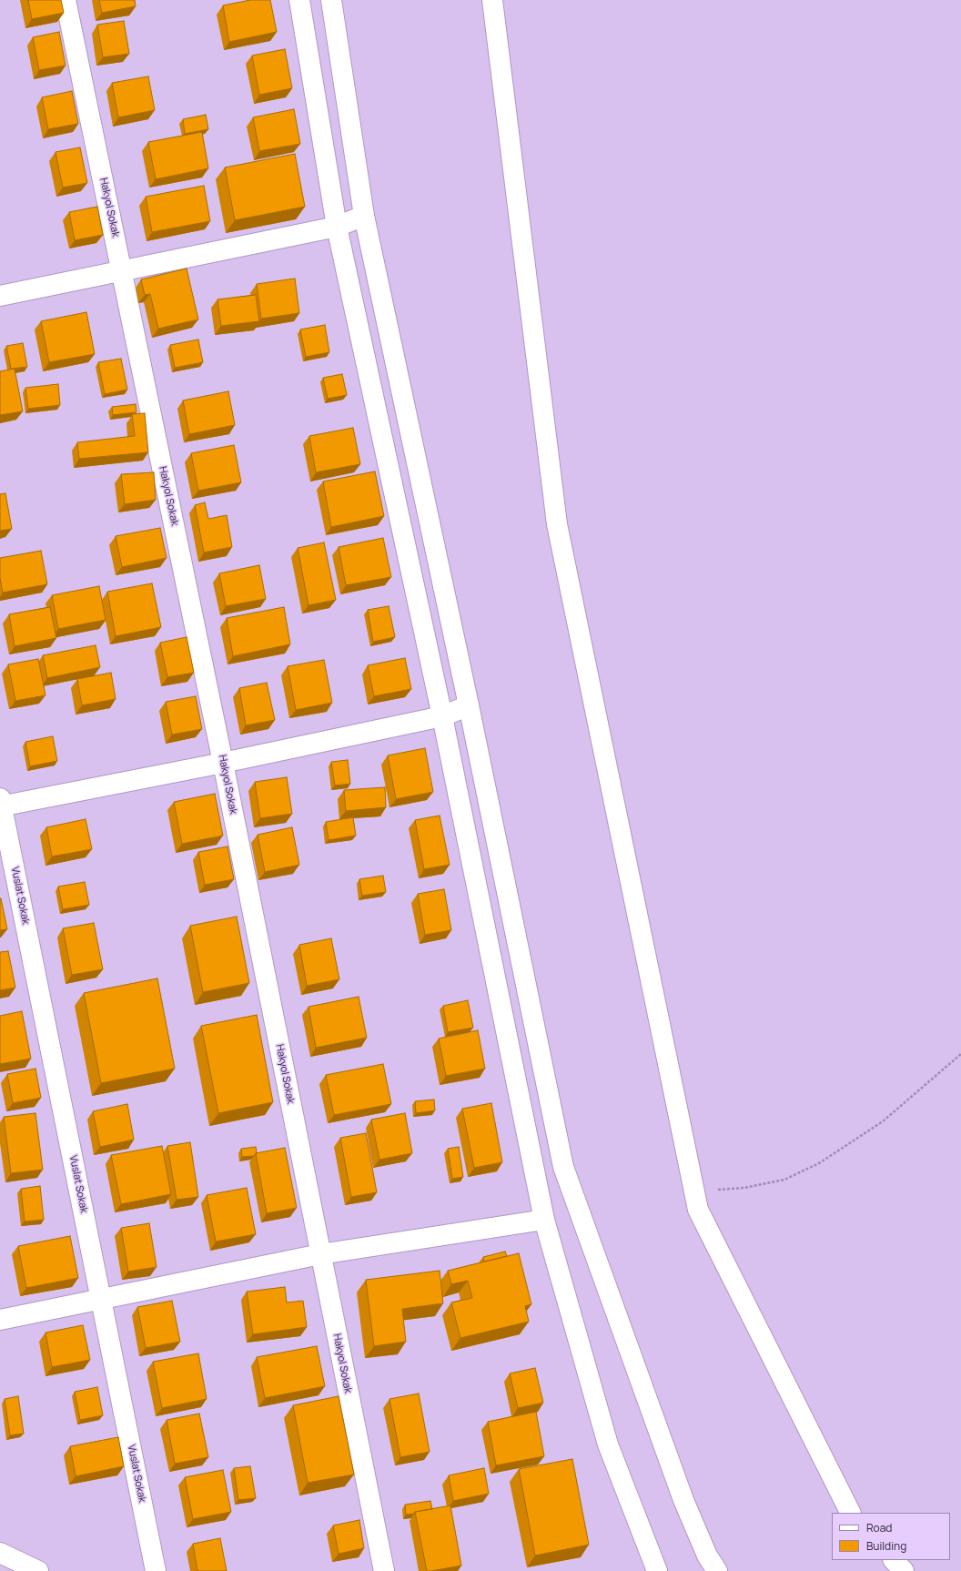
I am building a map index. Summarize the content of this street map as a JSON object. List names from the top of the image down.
{
  "streets": {
    "street": ["Hakyol Sokak", "Vuslat Sokak"]
  },
  "legend": ["Road", "Building"]
}
